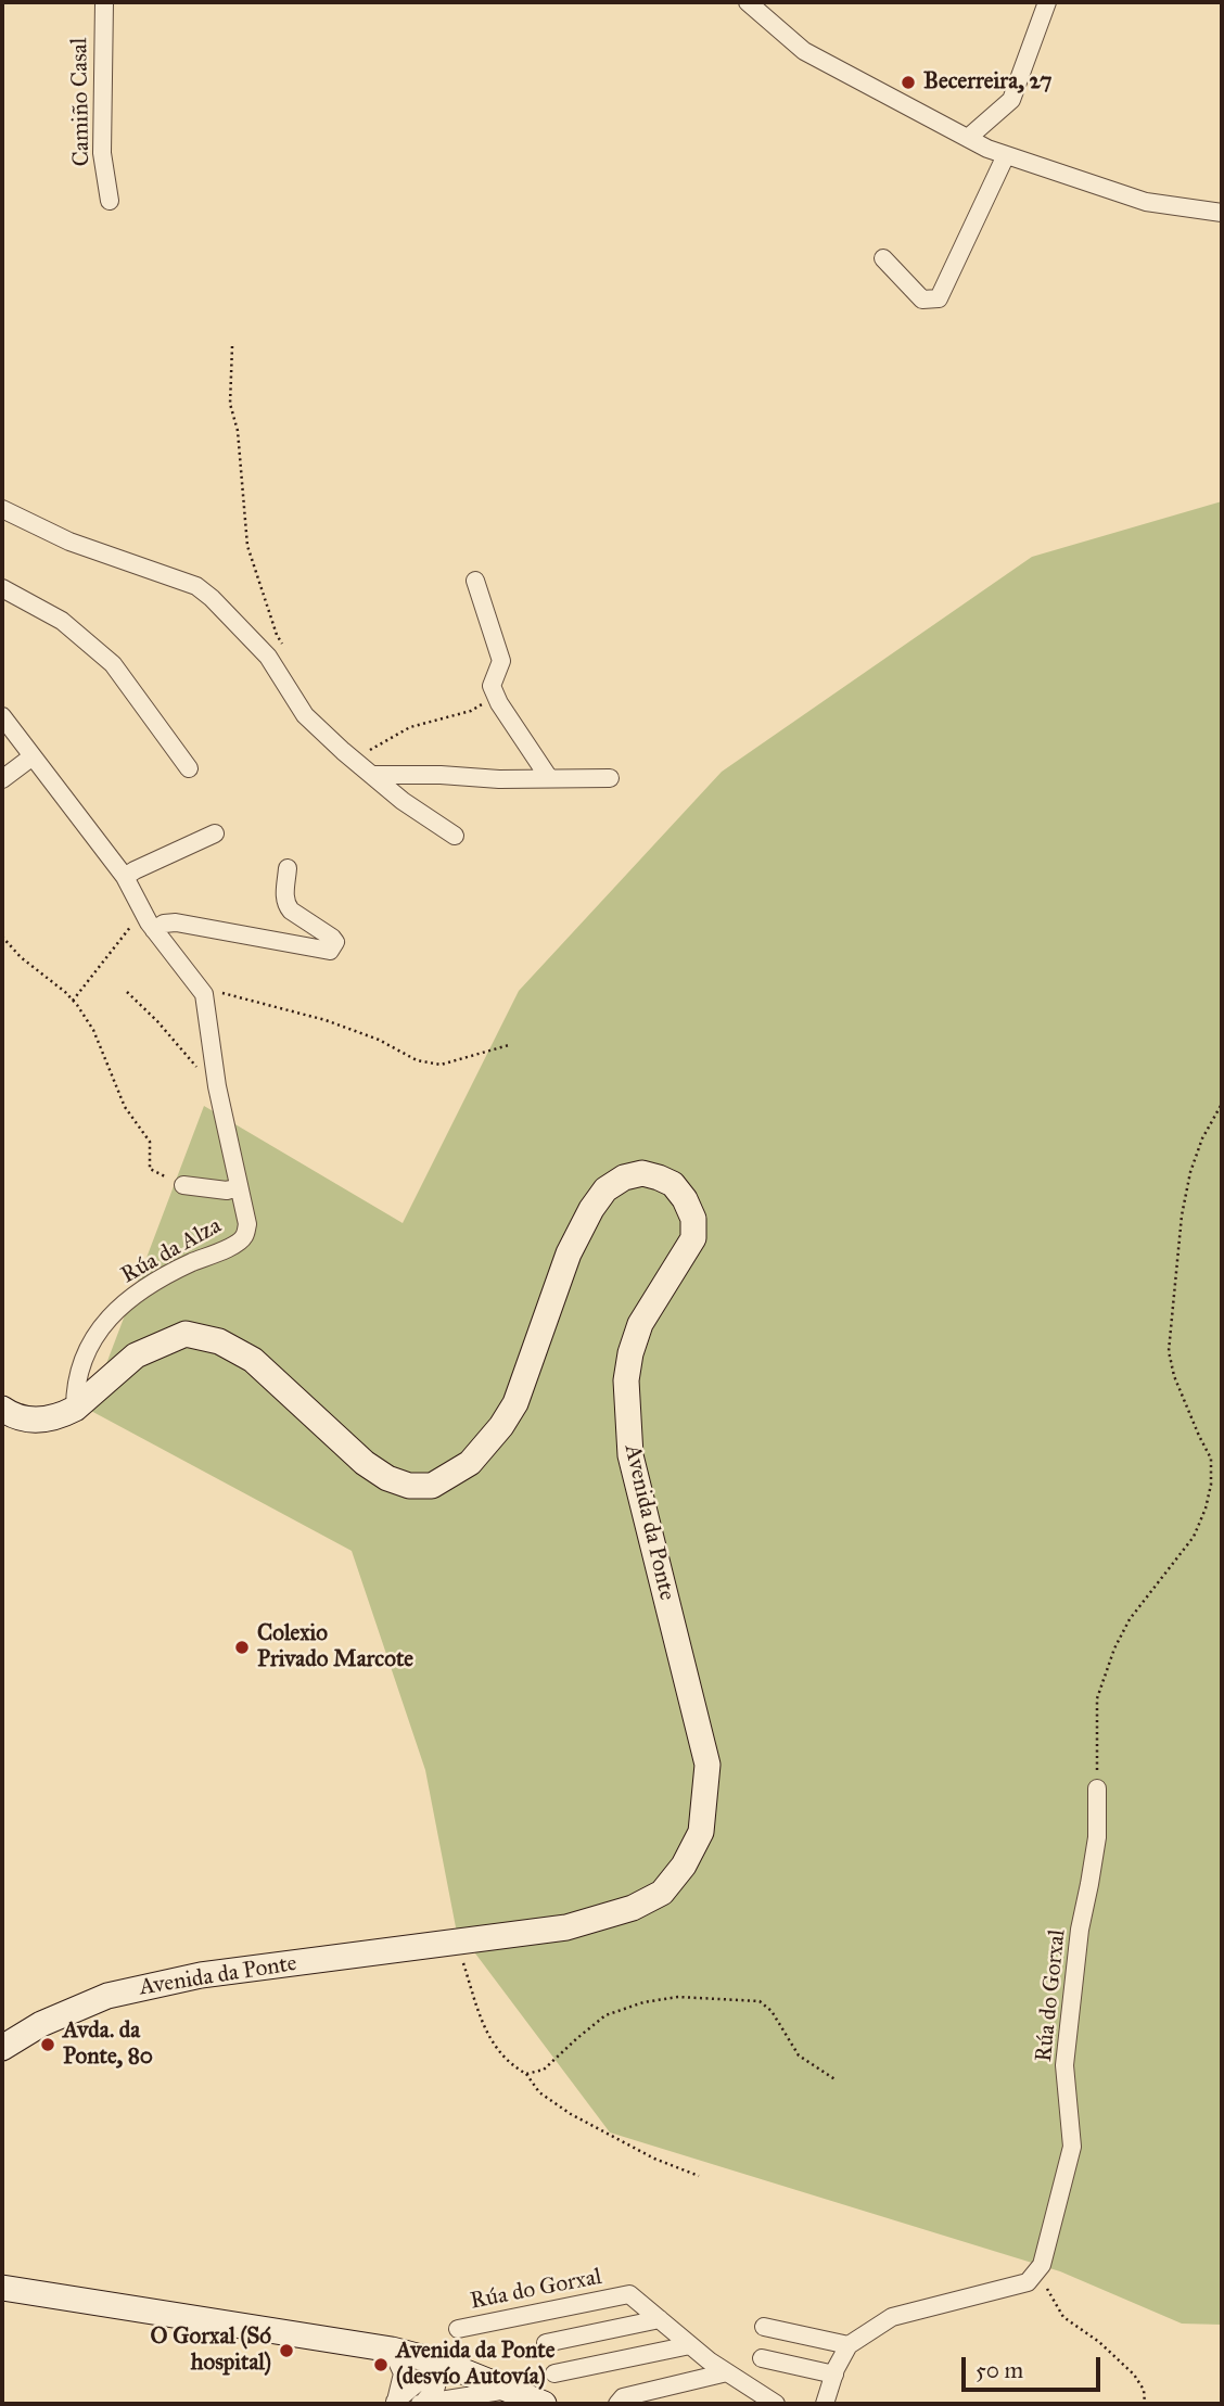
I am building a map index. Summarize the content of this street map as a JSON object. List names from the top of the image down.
{
  "streets": {
    "street": [
      "Camiño Casal",
      "Rúa da Alza",
      "Avenida da Ponte",
      "Rúa do Gorxal"
    ]
  },
  "crossings": [
    ["Rúa da Alza", "Avenida da Ponte"]
  ],
  "places": [
    "Becerreira, 27",
    "Colexio Privado Marcote",
    "Avda. da Ponte, 80",
    "O Gorxal (Só hospital)",
    "Avenida da Ponte (desvío Autovía)"
  ],
  "scale_bar": "50 m"
}
